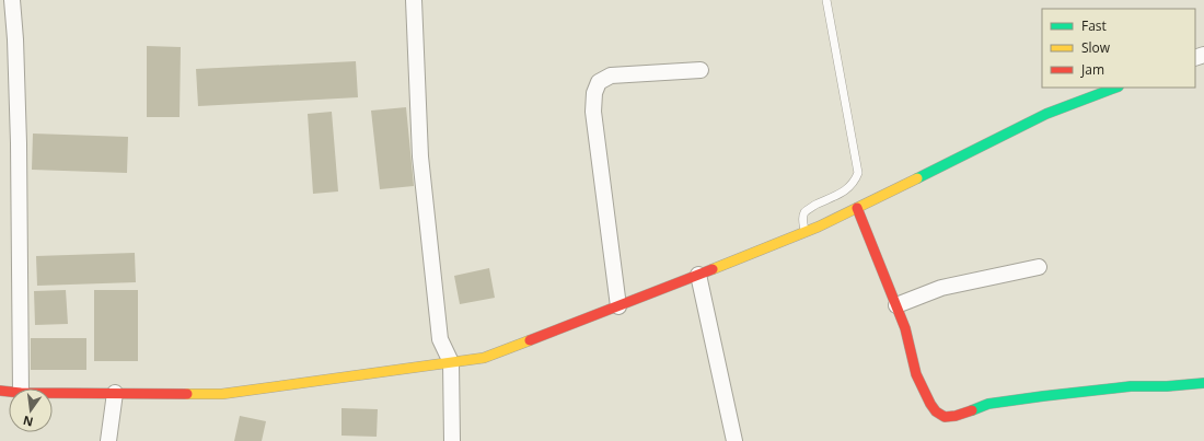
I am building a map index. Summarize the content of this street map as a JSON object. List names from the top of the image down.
{
  "legend": ["Fast", "Slow", "Jam"],
  "north": "bottom"
}
